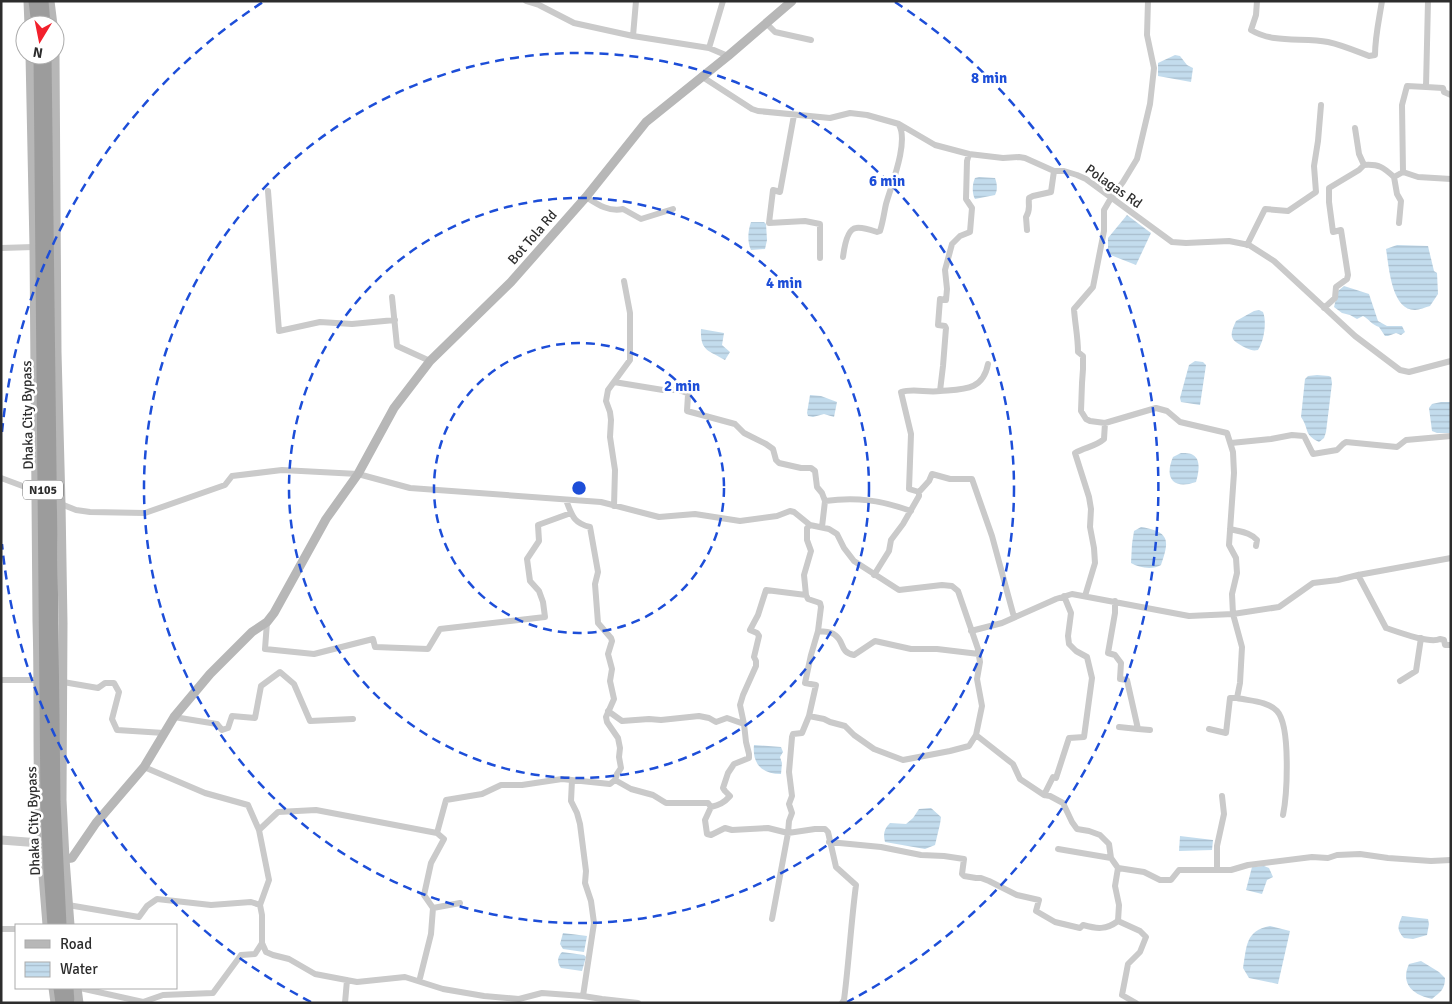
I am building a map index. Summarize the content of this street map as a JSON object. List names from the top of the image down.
{
  "streets": {
    "highway": ["Dhaka City Bypass", "N105"],
    "main road": ["Bot Tola Rd"],
    "street": ["Polagas Rd"]
  },
  "crossings": [
    ["Polagas Rd", "Bot Tola Rd"]
  ],
  "legend": ["Road", "Water"],
  "north": "bottom",
  "rings": [
    "8 min",
    "6 min",
    "4 min",
    "2 min"
  ]
}
